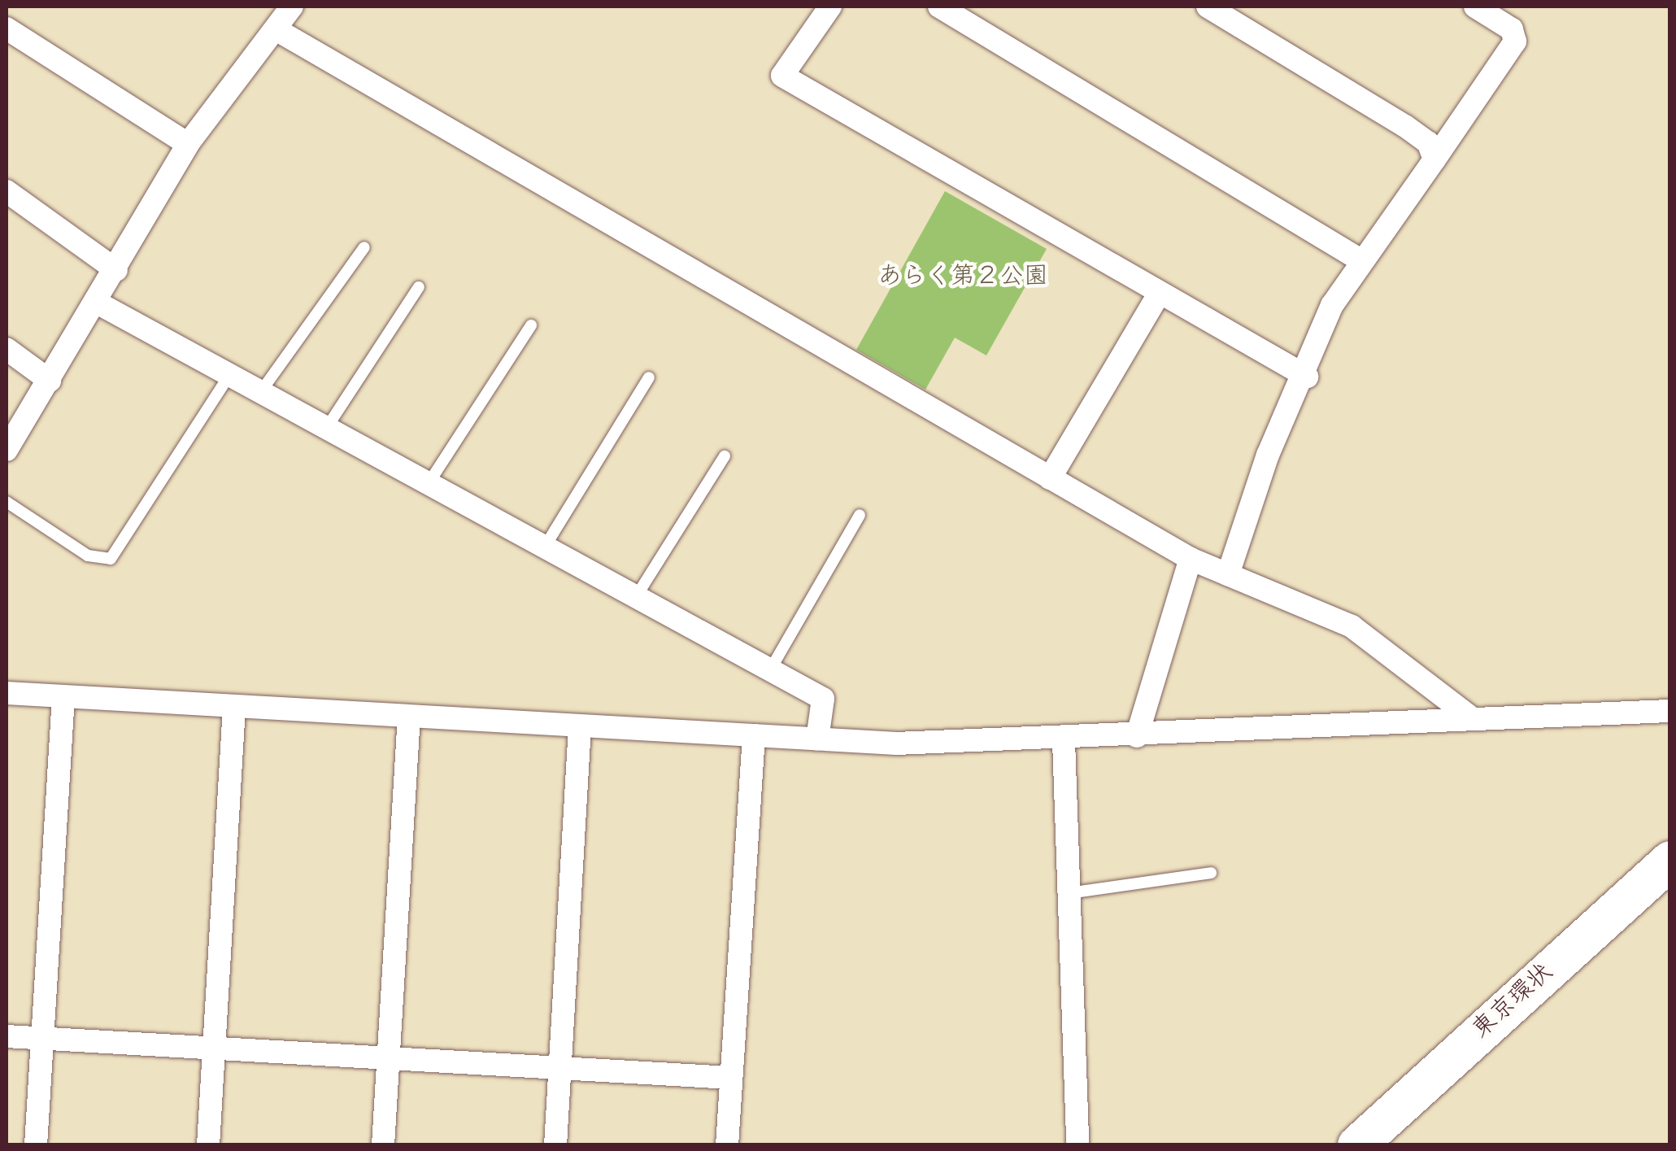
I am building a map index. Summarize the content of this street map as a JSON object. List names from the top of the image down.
{
  "streets": {
    "highway": ["東京環状"]
  },
  "parks": ["あらく第２公園"]
}
